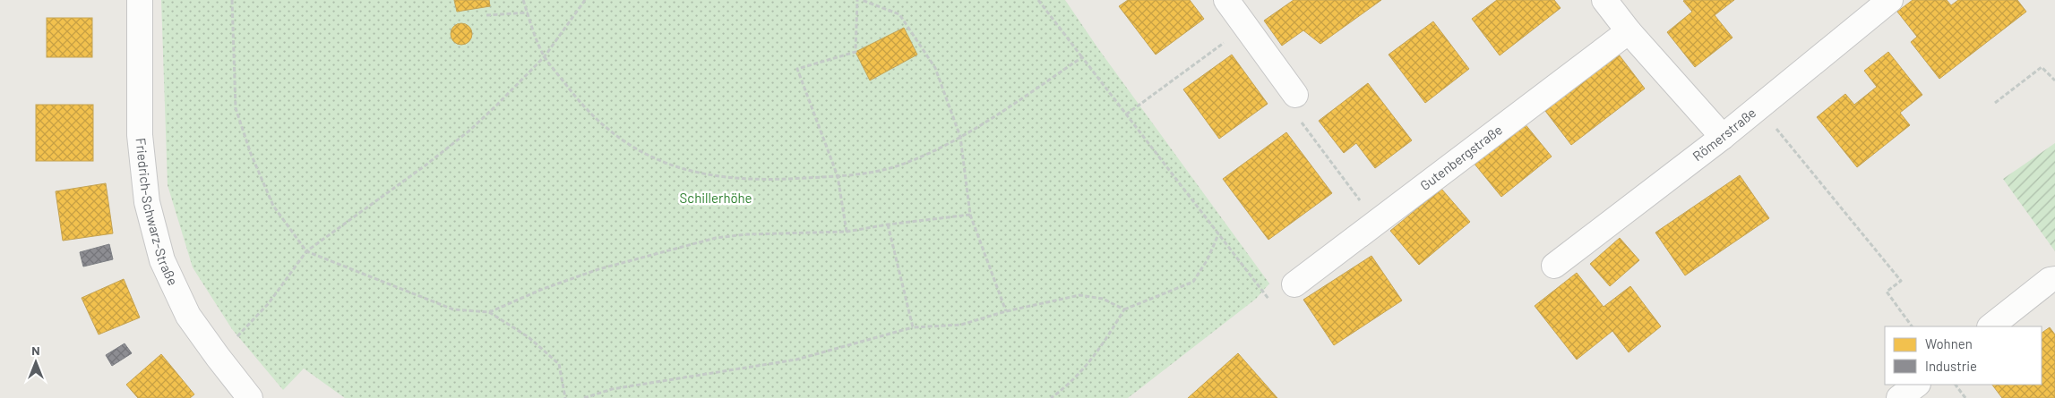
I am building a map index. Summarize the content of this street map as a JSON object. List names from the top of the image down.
{
  "streets": {
    "street": ["Römerstraße", "Gutenbergstraße", "Friedrich-Schwarz-Straße"]
  },
  "parks": ["Schillerhöhe"],
  "legend": ["Wohnen", "Industrie"],
  "north": "top"
}
